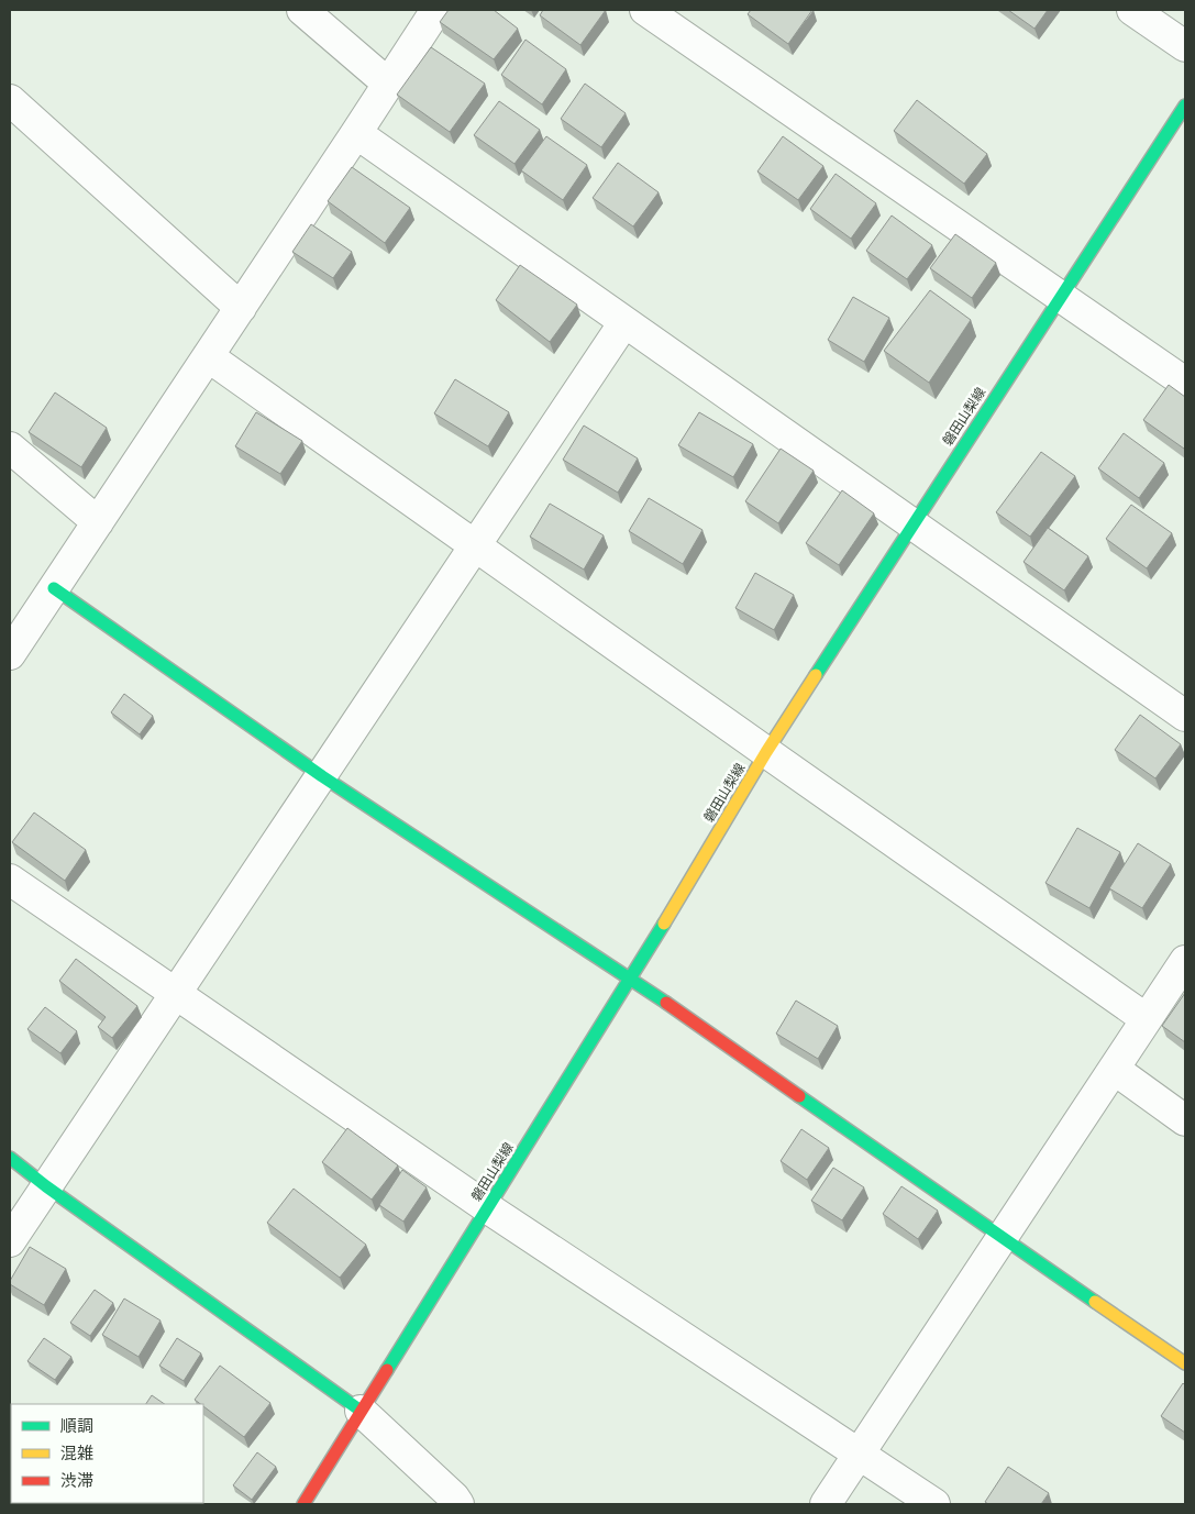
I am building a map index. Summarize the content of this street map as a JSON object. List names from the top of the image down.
{
  "streets": {
    "street": ["磐田山梨線"]
  },
  "legend": ["順調", "混雑", "渋滞"]
}
